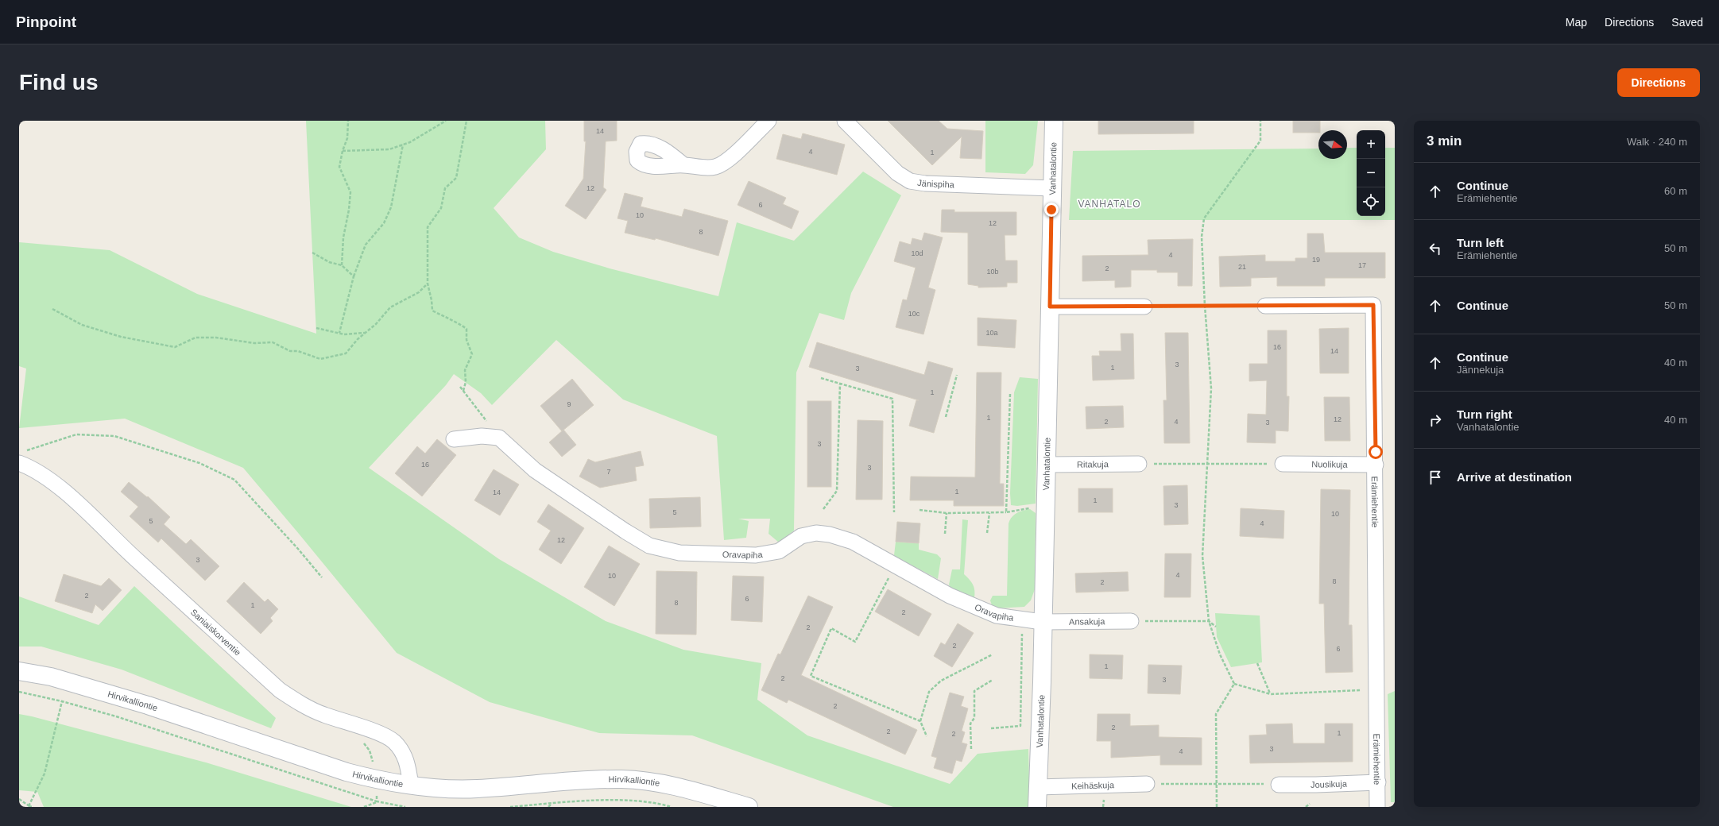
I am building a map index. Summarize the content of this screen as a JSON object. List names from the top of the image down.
{
  "streets": {
    "street": [
      "Vanhatalontie",
      "Jänispiha",
      "Ritakuja",
      "Nuolikuja",
      "Erämiehentie",
      "Oravapiha",
      "Ansakuja",
      "Saniaiskorventie",
      "Hirvikalliontie",
      "Jousikuja",
      "Keihäskuja"
    ]
  },
  "crossings": [
    ["Vanhatalontie", "Jänispiha"],
    ["Vanhatalontie", "Ritakuja"],
    ["Vanhatalontie", "Oravapiha"],
    ["Vanhatalontie", "Ansakuja"],
    ["Vanhatalontie", "Keihäskuja"],
    ["Nuolikuja", "Erämiehentie"],
    ["Erämiehentie", "Jousikuja"],
    ["Oravapiha", "Ansakuja"],
    ["Saniaiskorventie", "Hirvikalliontie"]
  ],
  "districts": ["VANHATALO"],
  "house_numbers": [
    "14",
    "4",
    "1",
    "12",
    "6",
    "10",
    "12",
    "8",
    "10d",
    "4",
    "19",
    "17",
    "21",
    "2",
    "10b",
    "10c",
    "10a",
    "16",
    "14",
    "3",
    "1",
    "3",
    "1",
    "9",
    "1",
    "12",
    "2",
    "4",
    "3",
    "3",
    "16",
    "3",
    "7",
    "1",
    "14",
    "1",
    "3",
    "5",
    "10",
    "5",
    "4",
    "12",
    "3",
    "4",
    "10",
    "8",
    "2",
    "2",
    "6",
    "8",
    "1",
    "2",
    "2",
    "2",
    "6",
    "1",
    "2",
    "3",
    "2",
    "2",
    "2",
    "1",
    "2",
    "3",
    "4"
  ],
  "north": "right",
  "page": {
    "header": "Pinpoint",
    "nav": ["Map", "Directions", "Saved"],
    "buttons": "Directions",
    "title": "Find us",
    "heading": ["3 min", "Walk · 240 m"],
    "map_buttons": ["+", "−"],
    "list": [
      ["Continue", "Erämiehentie", "60 m"],
      ["Turn left", "Erämiehentie", "50 m"],
      ["Continue", "50 m"],
      ["Continue", "Jännekuja", "40 m"],
      ["Turn right", "Vanhatalontie", "40 m"],
      "Arrive at destination"
    ]
  }
}
